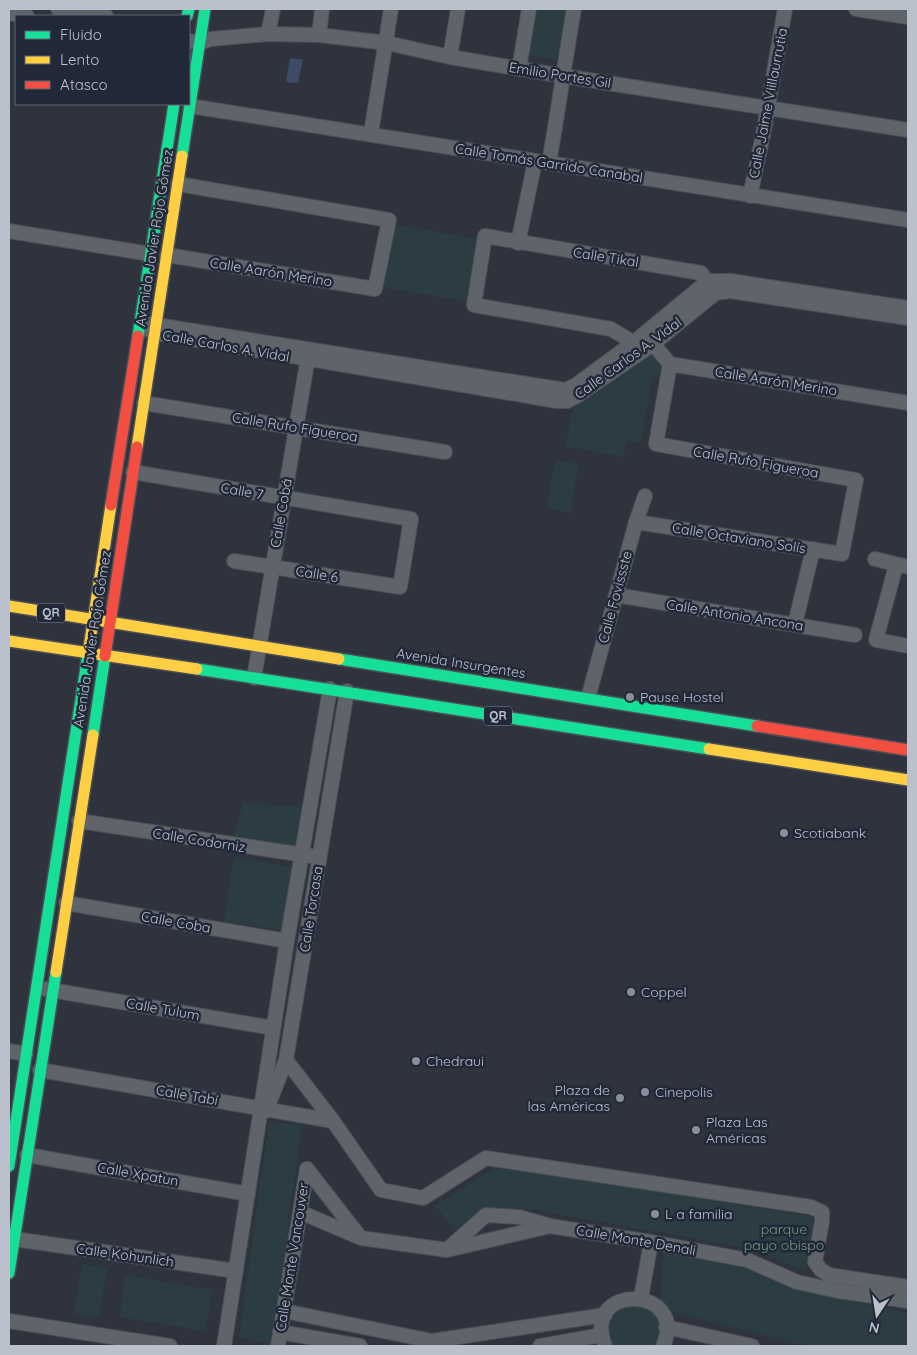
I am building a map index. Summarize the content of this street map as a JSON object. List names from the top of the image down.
{
  "streets": {
    "main road": ["Avenida Javier Rojo Gómez", "QR", "Avenida Insurgentes"],
    "street": [
      "Emilio Portes Gil",
      "Calle Jaime Viillaurrutia",
      "Calle Tomás Garrido Canabal",
      "Calle Tikal",
      "Calle Aarón Merino",
      "Calle Carlos A. Vidal",
      "Calle Rufo Figueroa",
      "Calle 7",
      "Calle Cobá",
      "Calle Octaviano Solís",
      "Calle 6",
      "Calle Fovissste",
      "Calle Antonio Ancona",
      "Calle Codorniz",
      "Calle Torcasa",
      "Calle Coba",
      "Calle Tulum",
      "Calle Tabí",
      "Calle Xpatun",
      "Calle Monte Denali",
      "Calle Kohunlich",
      "Calle Monte Vancouver"
    ]
  },
  "crossings": [
    ["Emilio Portes Gil", "Calle Jaime Viillaurrutia"],
    ["Emilio Portes Gil", "Avenida Javier Rojo Gómez"],
    ["Calle Jaime Viillaurrutia", "Calle Tomás Garrido Canabal"],
    ["Calle Tomás Garrido Canabal", "Avenida Javier Rojo Gómez"],
    ["Avenida Javier Rojo Gómez", "Calle Aarón Merino"],
    ["Avenida Javier Rojo Gómez", "Calle Carlos A. Vidal"],
    ["Avenida Javier Rojo Gómez", "Calle Rufo Figueroa"],
    ["Avenida Javier Rojo Gómez", "Calle 7"],
    ["Avenida Javier Rojo Gómez", "QR"],
    ["Avenida Javier Rojo Gómez", "Avenida Insurgentes"],
    ["Avenida Javier Rojo Gómez", "Calle Codorniz"],
    ["Avenida Javier Rojo Gómez", "Calle Coba"],
    ["Avenida Javier Rojo Gómez", "Calle Tulum"],
    ["Avenida Javier Rojo Gómez", "Calle Tabí"],
    ["Avenida Javier Rojo Gómez", "Calle Xpatun"],
    ["Avenida Javier Rojo Gómez", "Calle Kohunlich"],
    ["Calle Tikal", "Calle Carlos A. Vidal"],
    ["Calle Aarón Merino", "Calle Rufo Figueroa"],
    ["Calle Carlos A. Vidal", "Calle Cobá"],
    ["Calle Rufo Figueroa", "Calle Cobá"],
    ["Calle Rufo Figueroa", "Calle Octaviano Solís"],
    ["Calle 7", "Calle Cobá"],
    ["Calle 7", "Calle 6"],
    ["Calle Cobá", "Calle 6"],
    ["Calle Cobá", "QR"],
    ["Calle Cobá", "Avenida Insurgentes"],
    ["Calle Octaviano Solís", "Calle Fovissste"],
    ["Calle Fovissste", "Calle Antonio Ancona"],
    ["Calle Fovissste", "Avenida Insurgentes"],
    ["QR", "Calle Torcasa"],
    ["Calle Codorniz", "Calle Torcasa"],
    ["Calle Torcasa", "Calle Coba"],
    ["Calle Torcasa", "Calle Tulum"],
    ["Calle Torcasa", "Calle Tabí"],
    ["Calle Torcasa", "Calle Xpatun"],
    ["Calle Torcasa", "Calle Kohunlich"],
    ["Calle Monte Denali", "Calle Monte Vancouver"]
  ],
  "parks": ["parque payo obispo"],
  "places": [
    "Pause Hostel",
    "Scotiabank",
    "Coppel",
    "Chedraui",
    "Cinepolis",
    "Plaza de las Américas",
    "Plaza Las Américas",
    "L a familia"
  ],
  "legend": ["Fluido", "Lento", "Atasco"],
  "north": "bottom"
}
